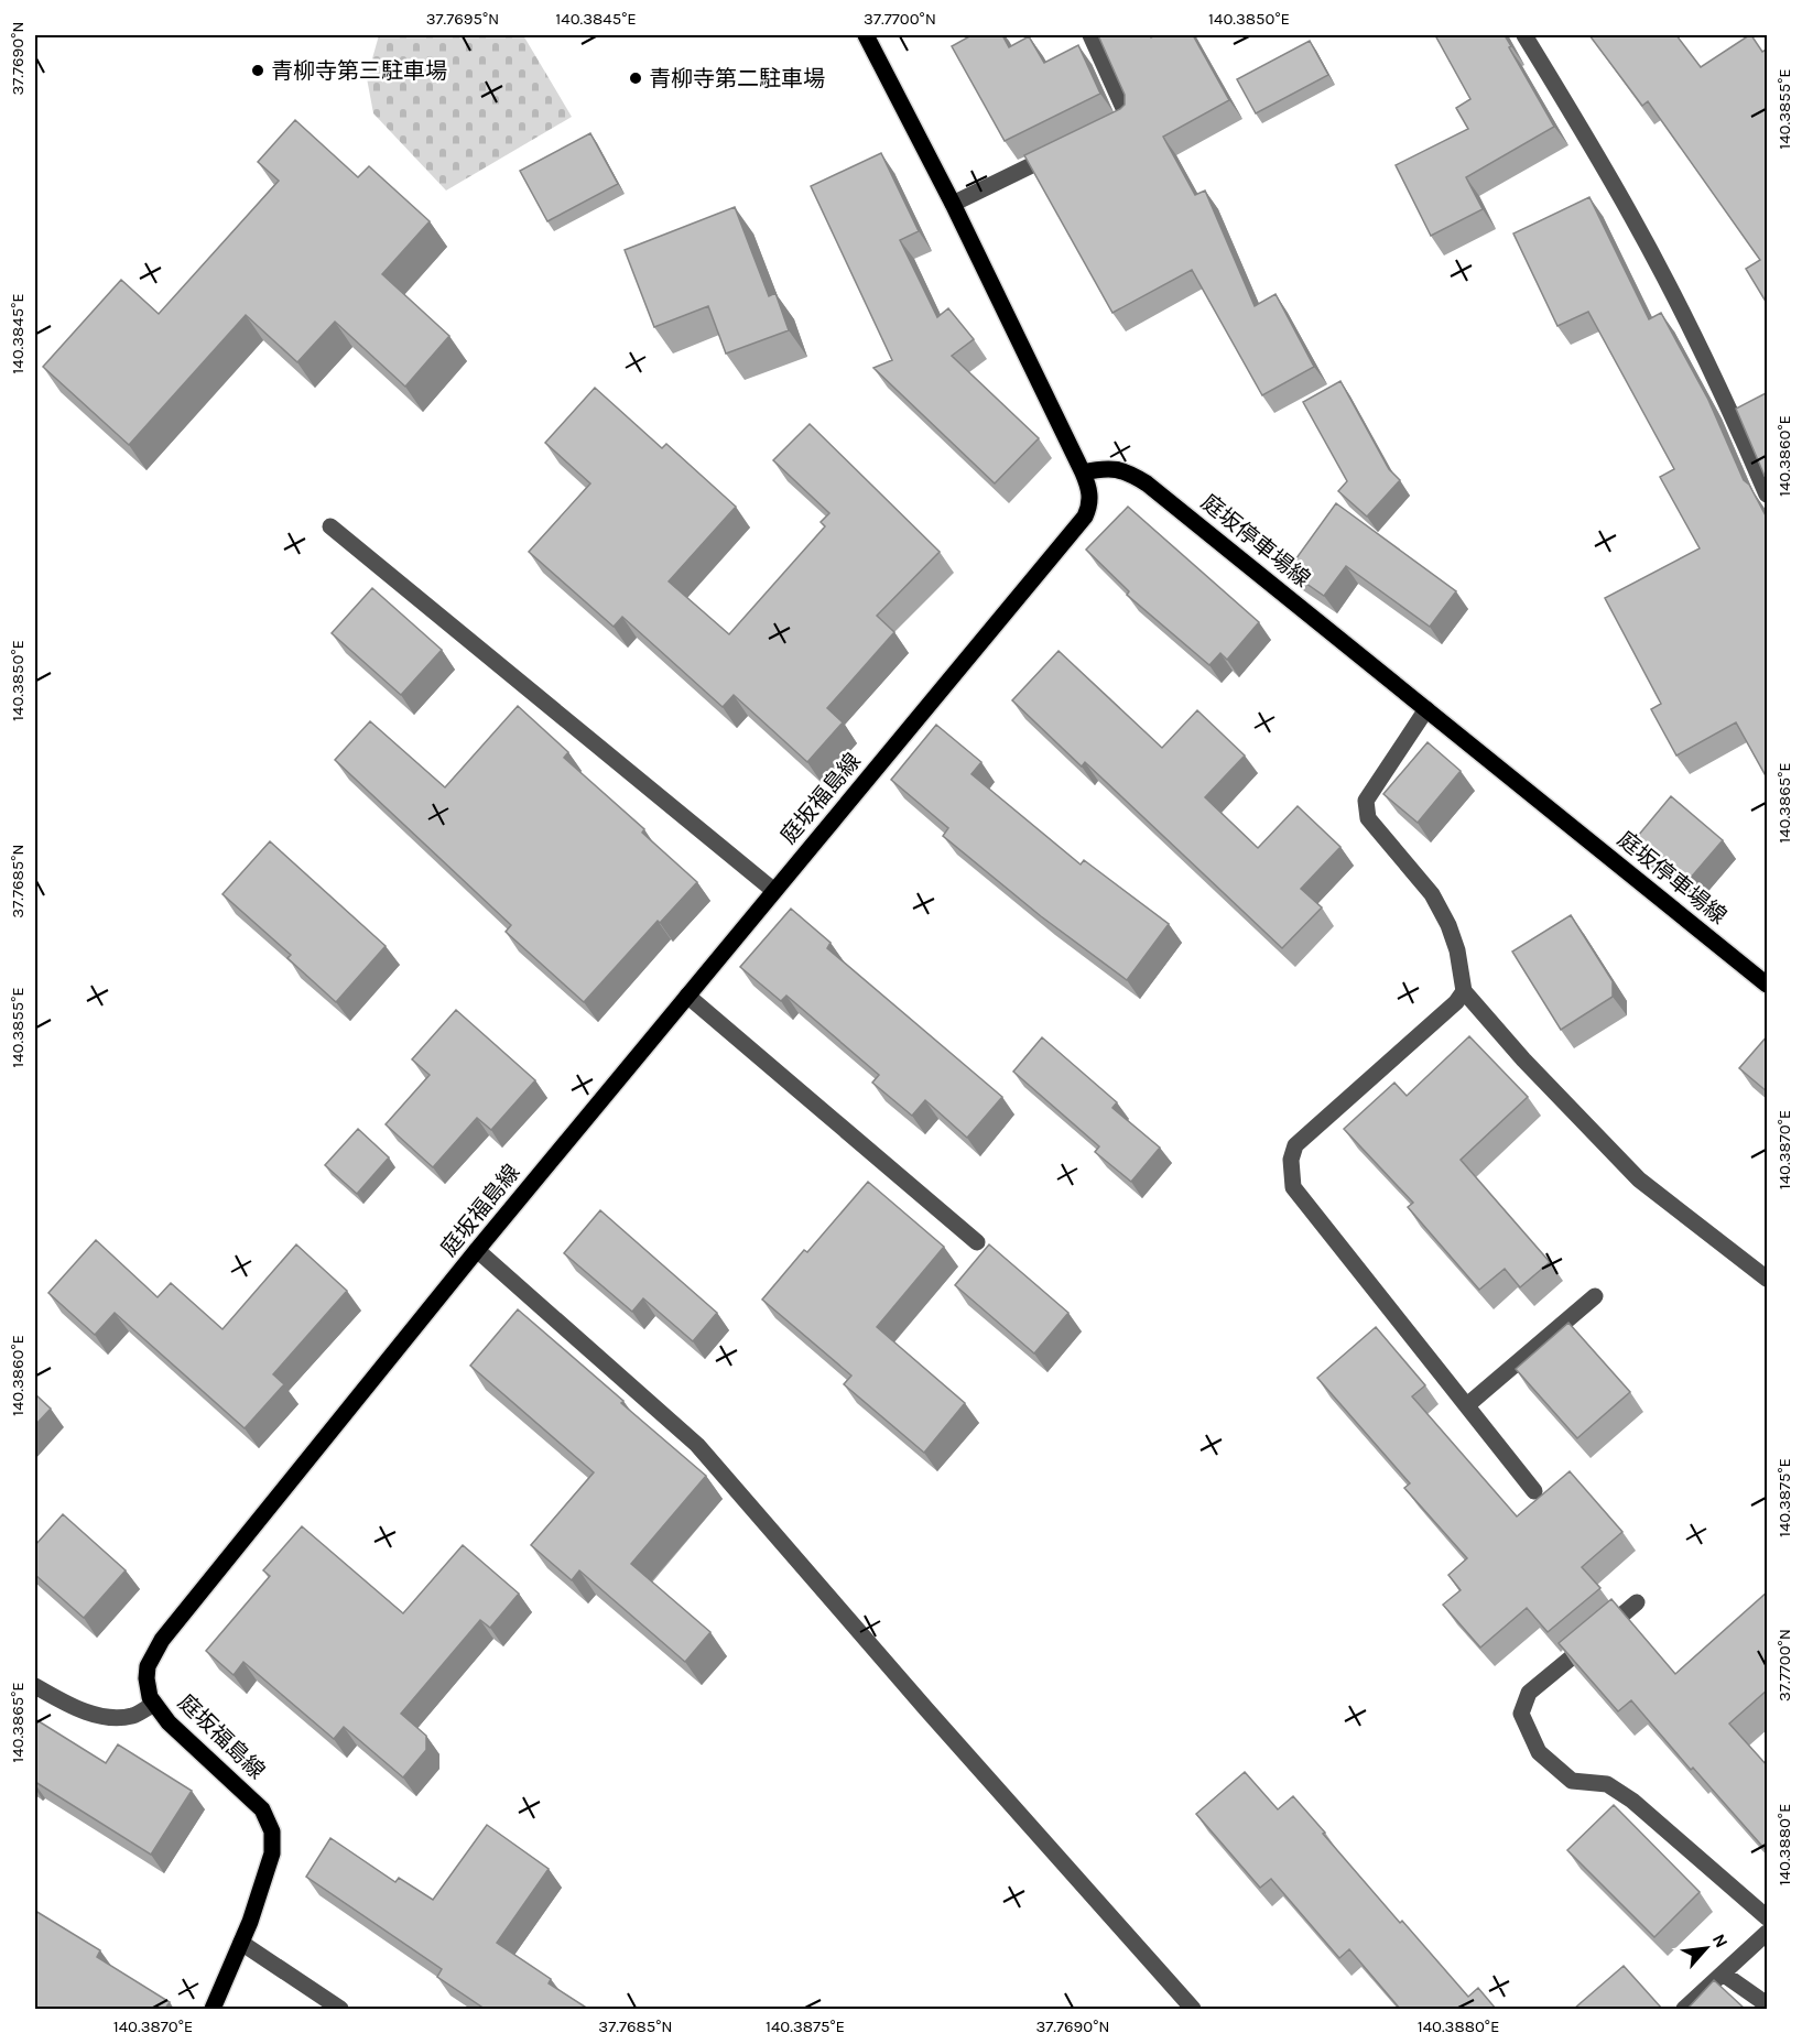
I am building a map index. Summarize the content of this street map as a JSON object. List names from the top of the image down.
{
  "streets": {
    "main road": ["庭坂停車場線", "庭坂福島線"]
  },
  "crossings": [
    ["庭坂停車場線", "庭坂福島線"]
  ],
  "places": ["青柳寺第三駐車場", "青柳寺第二駐車場"],
  "north": "top right",
  "coordinates": [
    "37.7695°N",
    "140.3845°E",
    "37.7700°N",
    "140.3850°E",
    "37.7690°N",
    "140.3855°E",
    "140.3860°E",
    "140.3865°E",
    "37.7685°N",
    "140.3870°E",
    "140.3875°E",
    "140.3880°E"
  ]
}
